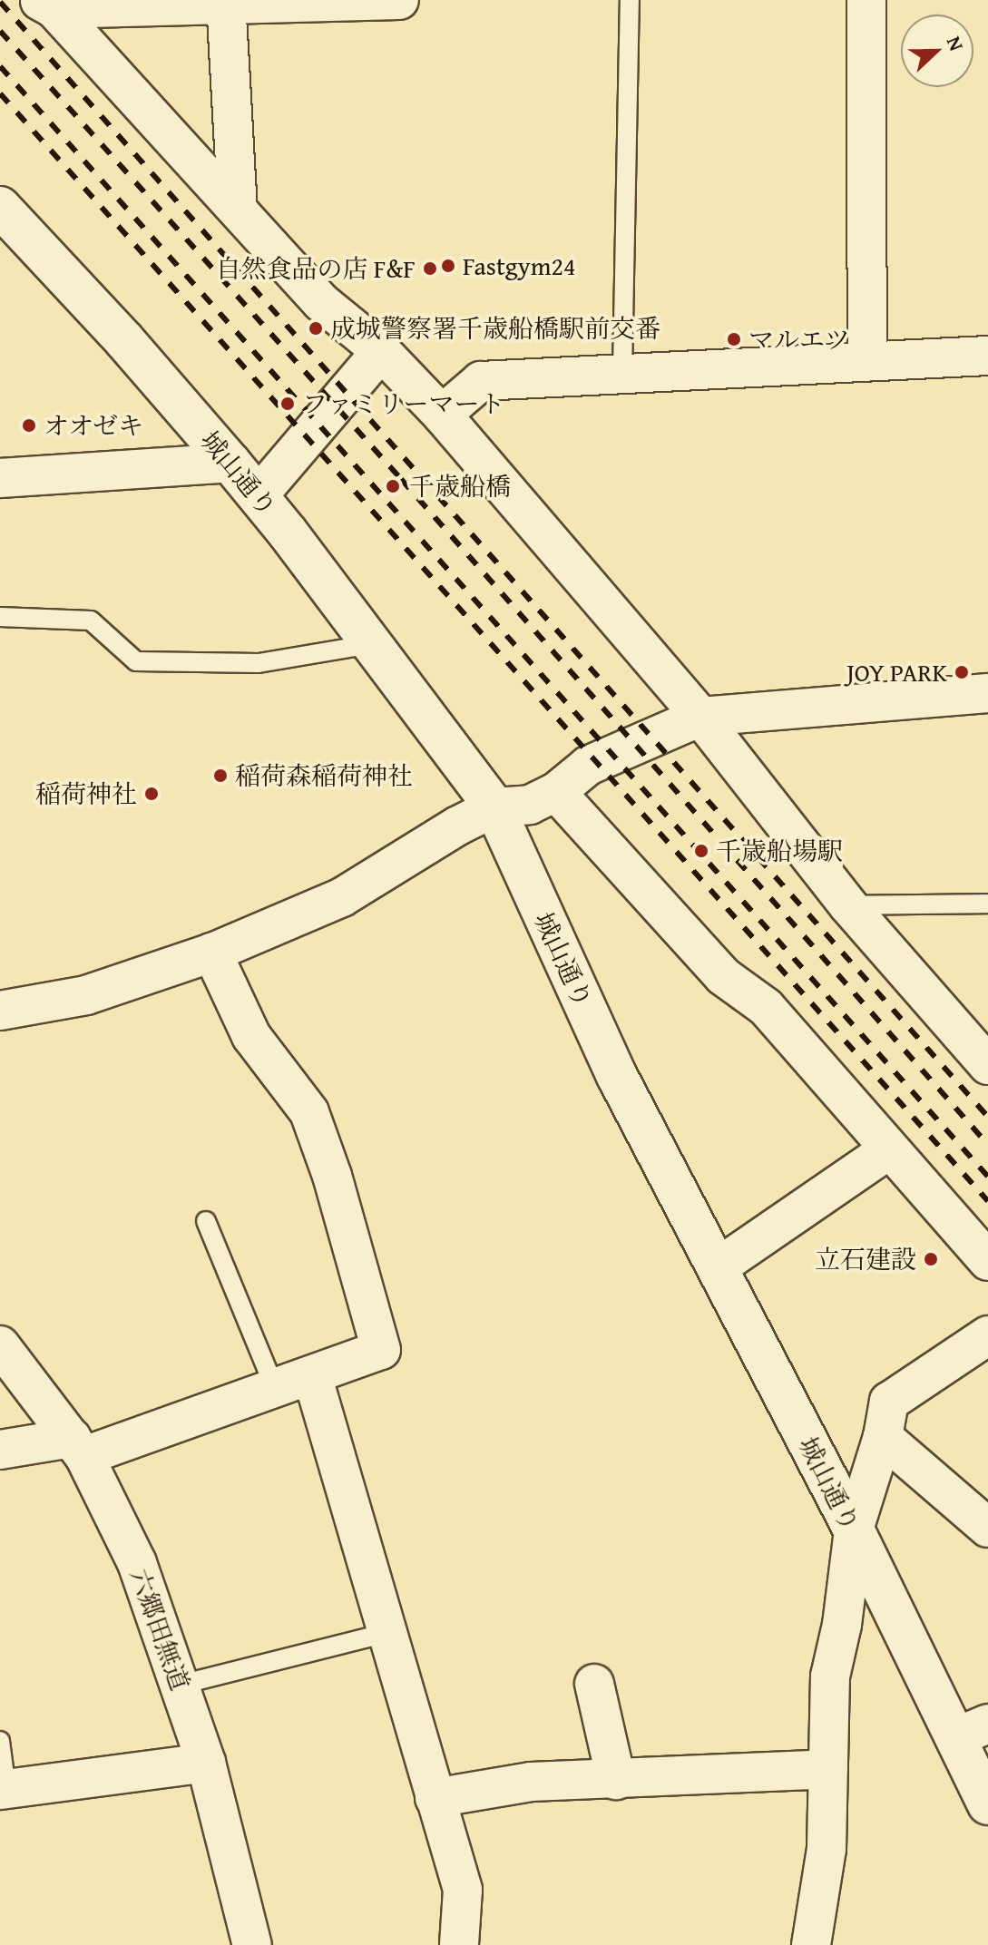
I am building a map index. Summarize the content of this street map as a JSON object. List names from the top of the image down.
{
  "streets": {
    "street": ["城山通り", "六郷田無道"]
  },
  "places": [
    "Fastgym24",
    "自然食品の店 F&F",
    "成城警察署千歳船橋駅前交番",
    "マルエツ",
    "ファミリーマート",
    "オオゼキ",
    "千歳船橋",
    "JOY PARK",
    "稲荷森稲荷神社",
    "稲荷神社",
    "千歳船場駅",
    "立石建設"
  ],
  "north": "right"
}
